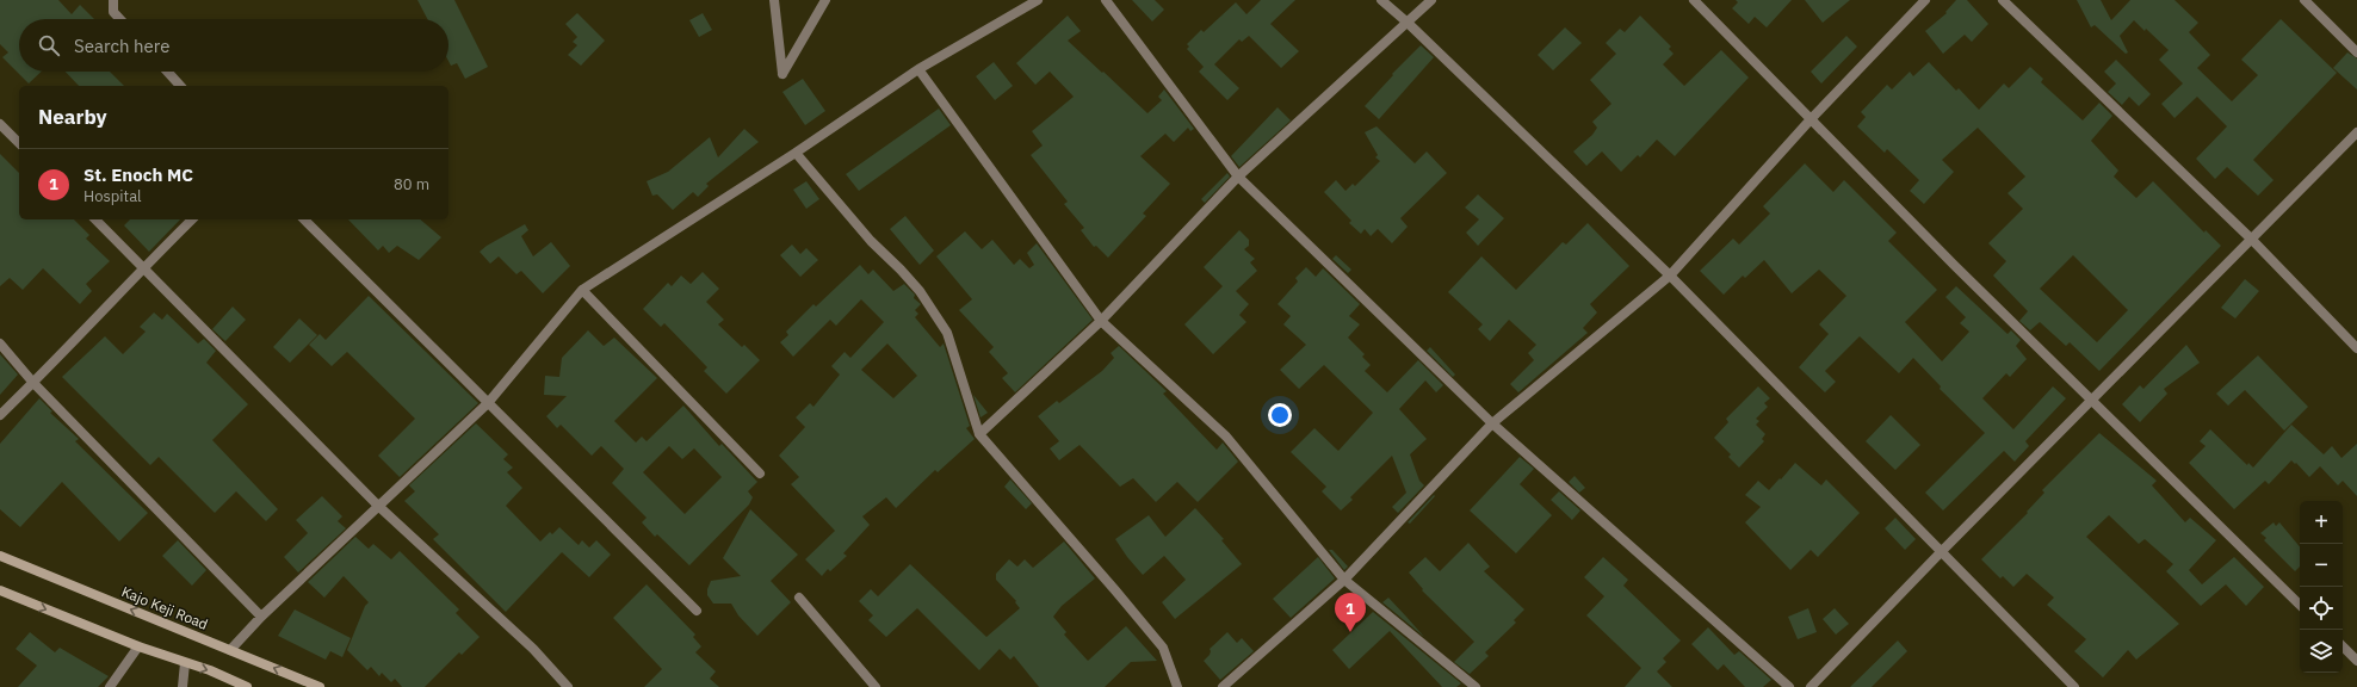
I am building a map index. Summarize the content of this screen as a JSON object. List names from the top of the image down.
{
  "streets": {
    "main road": ["Kajo Keji Road"]
  },
  "page": {
    "search": "Search here",
    "heading": "Nearby",
    "list": [
      {
        "mark": "1",
        "name": "St. Enoch MC",
        "note": "Hospital",
        "value": "80 m"
      }
    ],
    "map_buttons": ["+", "−"],
    "pins": "1"
  }
}
